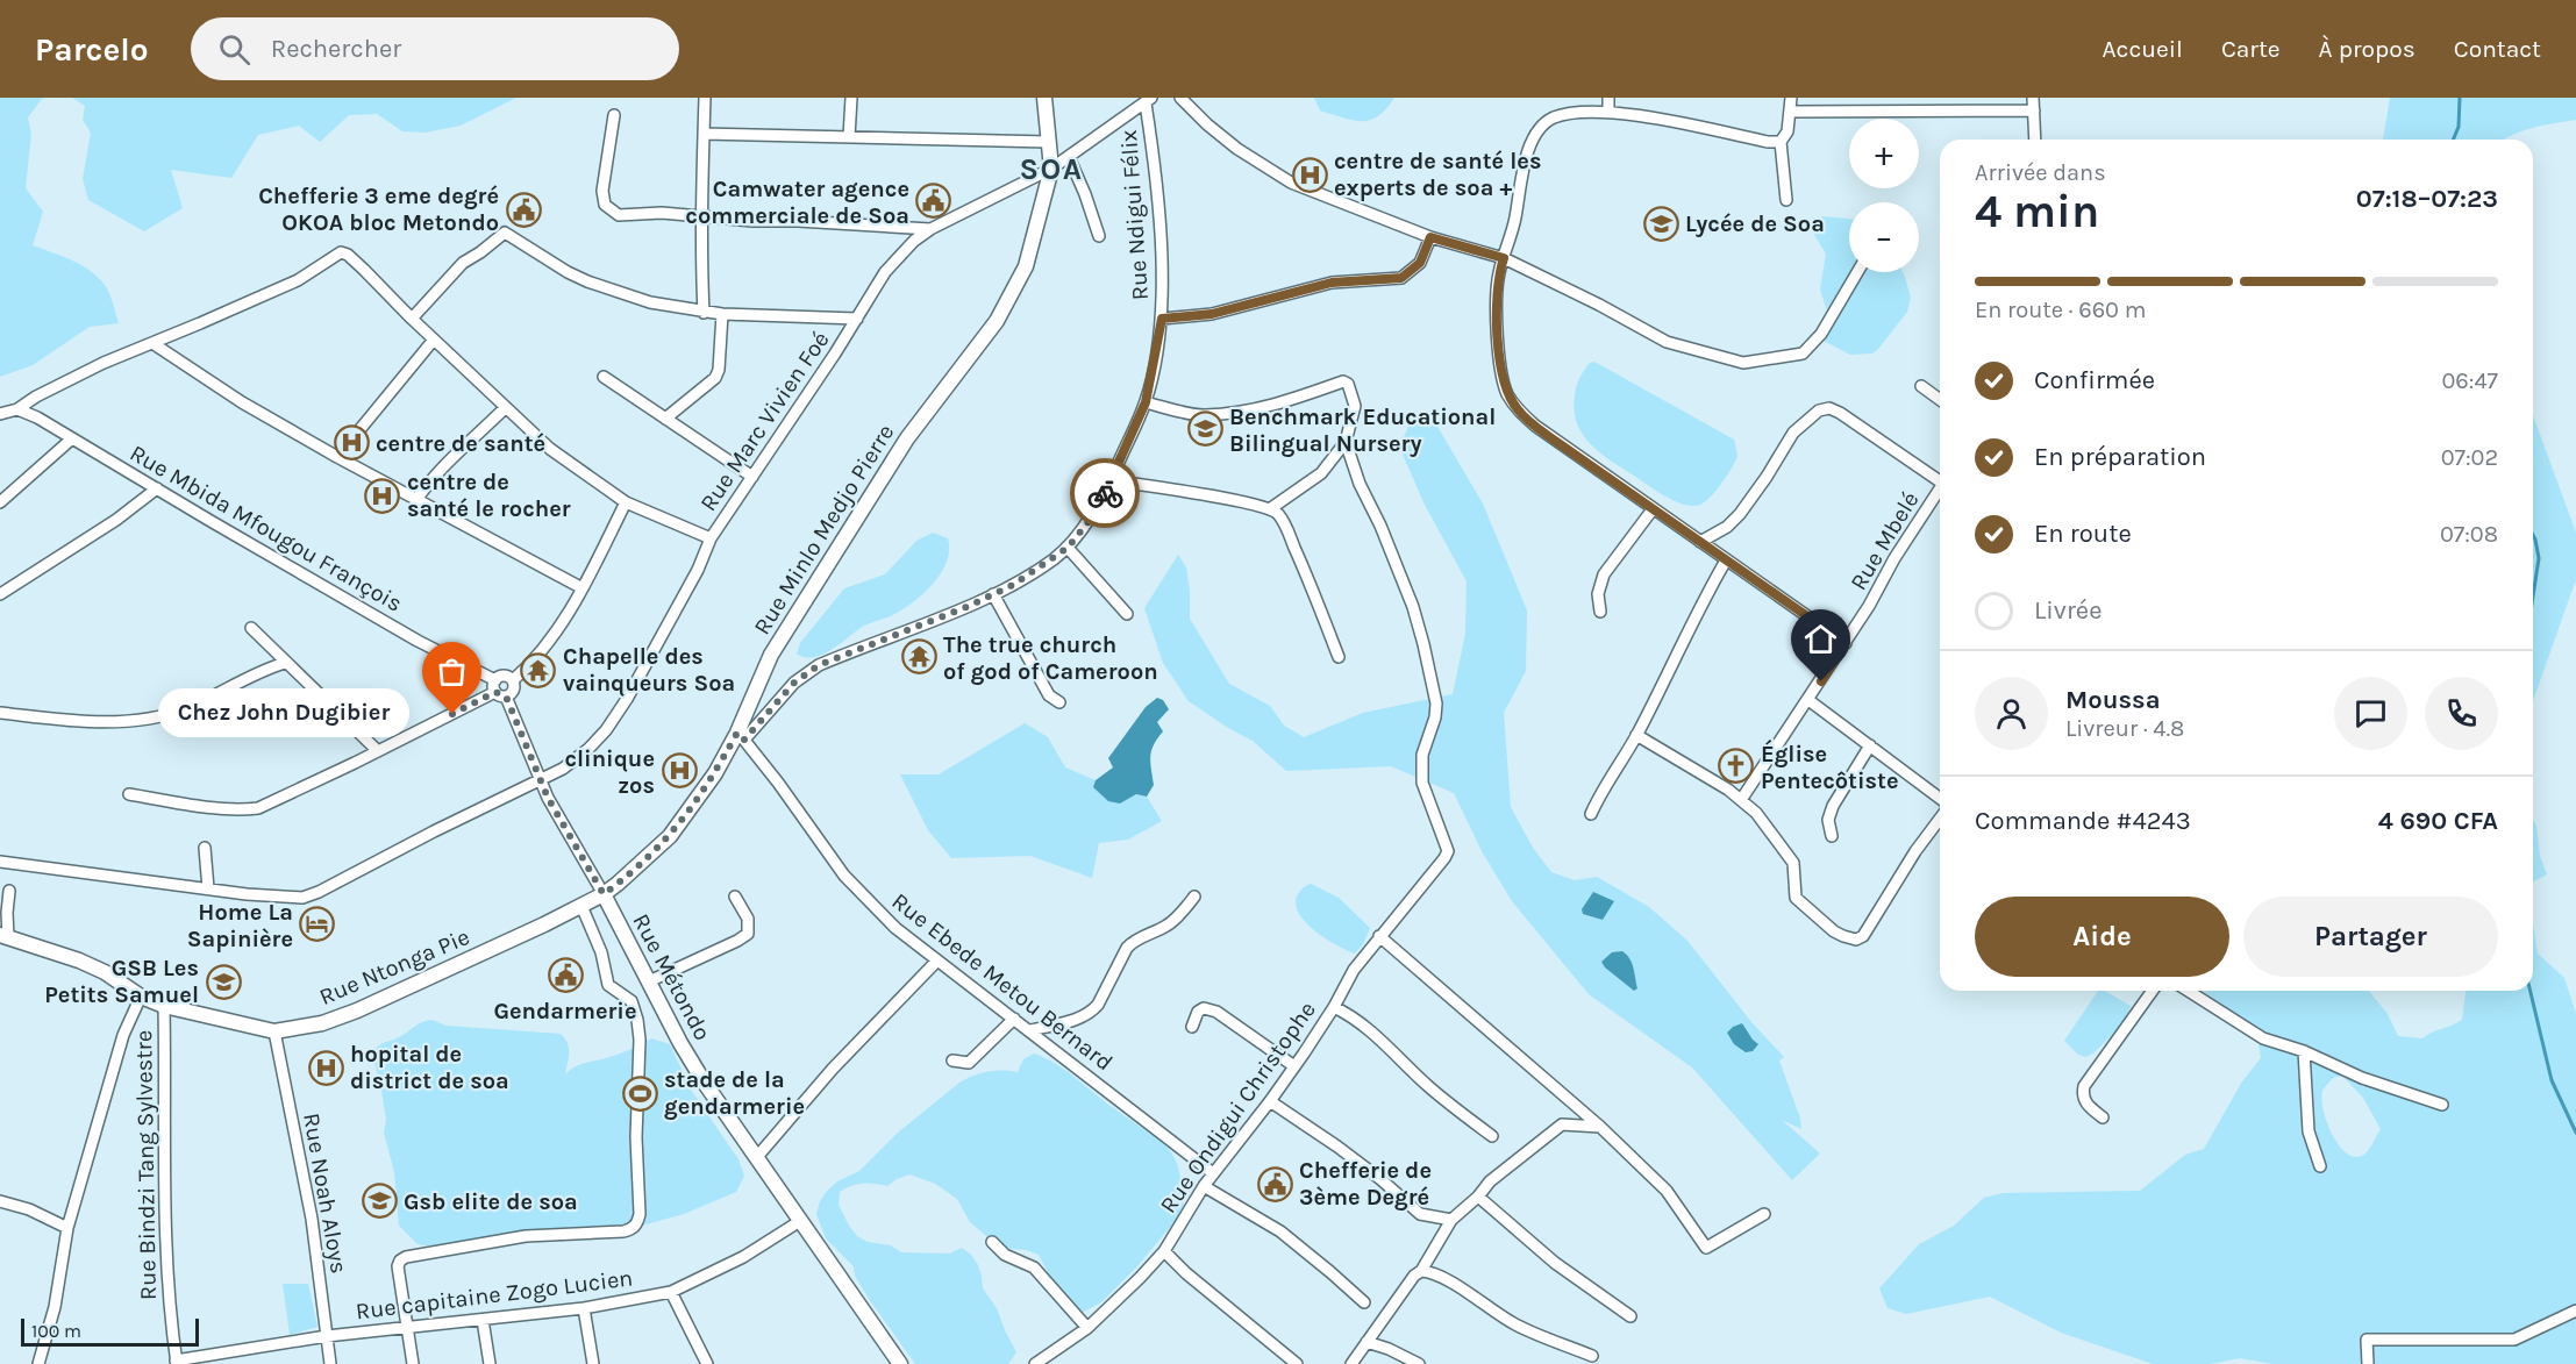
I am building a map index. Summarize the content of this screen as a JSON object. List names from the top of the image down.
{
  "streets": {
    "street": [
      "Rue Ndigui Félix",
      "Rue Marc Vivien Foé",
      "Rue Mbida Mfougou François",
      "Rue Minlo Medjo Pierre",
      "Rue Mbelé",
      "Rue Ntonga Pie",
      "Rue Métondo",
      "Rue Ebede Metou Bernard",
      "Rue Ondigui Christophe",
      "Rue Bindzi Tang Sylvestre",
      "Rue Noah Aloys",
      "Rue capitaine Zogo Lucien"
    ]
  },
  "crossings": [
    ["Rue Ndigui Félix", "Rue Marc Vivien Foé"],
    ["Rue Ndigui Félix", "Rue Minlo Medjo Pierre"],
    ["Rue Ndigui Félix", "Rue Ebede Metou Bernard"],
    ["Rue Marc Vivien Foé", "Rue Minlo Medjo Pierre"],
    ["Rue Mbida Mfougou François", "Rue Métondo"],
    ["Rue Minlo Medjo Pierre", "Rue Ntonga Pie"],
    ["Rue Minlo Medjo Pierre", "Rue Métondo"],
    ["Rue Minlo Medjo Pierre", "Rue Ebede Metou Bernard"],
    ["Rue Ntonga Pie", "Rue Métondo"],
    ["Rue Ntonga Pie", "Rue Bindzi Tang Sylvestre"],
    ["Rue Ntonga Pie", "Rue Noah Aloys"],
    ["Rue Métondo", "Rue capitaine Zogo Lucien"],
    ["Rue Ebede Metou Bernard", "Rue Ondigui Christophe"],
    ["Rue Bindzi Tang Sylvestre", "Rue capitaine Zogo Lucien"],
    ["Rue Noah Aloys", "Rue capitaine Zogo Lucien"]
  ],
  "districts": ["SOA"],
  "places": {
    "hospital": [
      "centre de santé les experts de soa +",
      "centre de santé",
      "centre de santé le rocher",
      "clinique zos",
      "hopital de district de soa"
    ],
    "public building": [
      "Camwater agence commerciale de Soa",
      "Chefferie 3 eme degré OKOA bloc Metondo",
      "Gendarmerie",
      "Chefferie de 3ème Degré"
    ],
    "school or university": [
      "Lycée de Soa",
      "Benchmark Educational Bilingual Nursery",
      "GSB Les Petits Samuel",
      "Gsb elite de soa"
    ],
    "temple": ["The true church of god of Cameroon", "Chapelle des vainqueurs Soa"],
    "other": ["Chez John Dugibier"],
    "church": ["Église Pentecôtiste"],
    "hotel": ["Home La Sapinière"],
    "sports": ["stade de la gendarmerie"]
  },
  "scale_bar": "100 m",
  "page": {
    "header": "Parcelo",
    "search": "Rechercher",
    "nav": [
      "Accueil",
      "Carte",
      "À propos",
      "Contact"
    ],
    "map_buttons": ["+", "−"],
    "heading": ["4 min", "Arrivée dans", "07:18–07:23"],
    "panel": [
      "Moussa",
      "Livreur · 4.8",
      "Commande #4243",
      "4 690 CFA"
    ],
    "bar": "En route · 660 m",
    "list": [
      ["Confirmée", "06:47"],
      ["En préparation", "07:02"],
      ["En route", "07:08"],
      "Livrée"
    ],
    "bubble": "Chez John Dugibier",
    "buttons": ["Aide", "Partager"],
    "scale": "100 m"
  }
}
